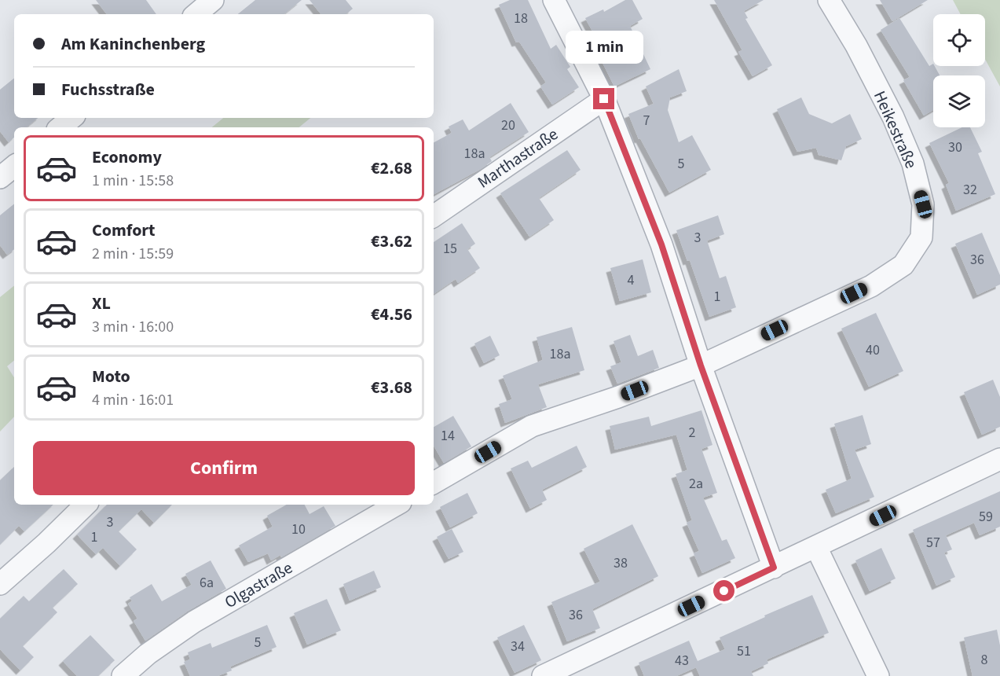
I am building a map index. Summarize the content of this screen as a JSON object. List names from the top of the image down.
{
  "streets": {
    "street": ["Heikestraße", "Marthastraße", "Olgastraße"]
  },
  "house_numbers": [
    "18",
    "7",
    "20",
    "30",
    "18a",
    "5",
    "32",
    "3",
    "15",
    "36",
    "4",
    "1",
    "40",
    "18a",
    "2",
    "14",
    "2a",
    "59",
    "3",
    "10",
    "1",
    "57",
    "38",
    "6a",
    "36",
    "5",
    "34",
    "51",
    "8",
    "43"
  ],
  "page": {
    "banner": ["Am Kaninchenberg", "Fuchsstraße"],
    "bubble": "1 min",
    "list": [
      {
        "name": "Economy",
        "note": "1 min · 15:58",
        "value": "€2.68"
      },
      {
        "name": "Comfort",
        "note": "2 min · 15:59",
        "value": "€3.62"
      },
      {
        "name": "XL",
        "note": "3 min · 16:00",
        "value": "€4.56"
      },
      {
        "name": "Moto",
        "note": "4 min · 16:01",
        "value": "€3.68"
      }
    ],
    "buttons": "Confirm"
  }
}
